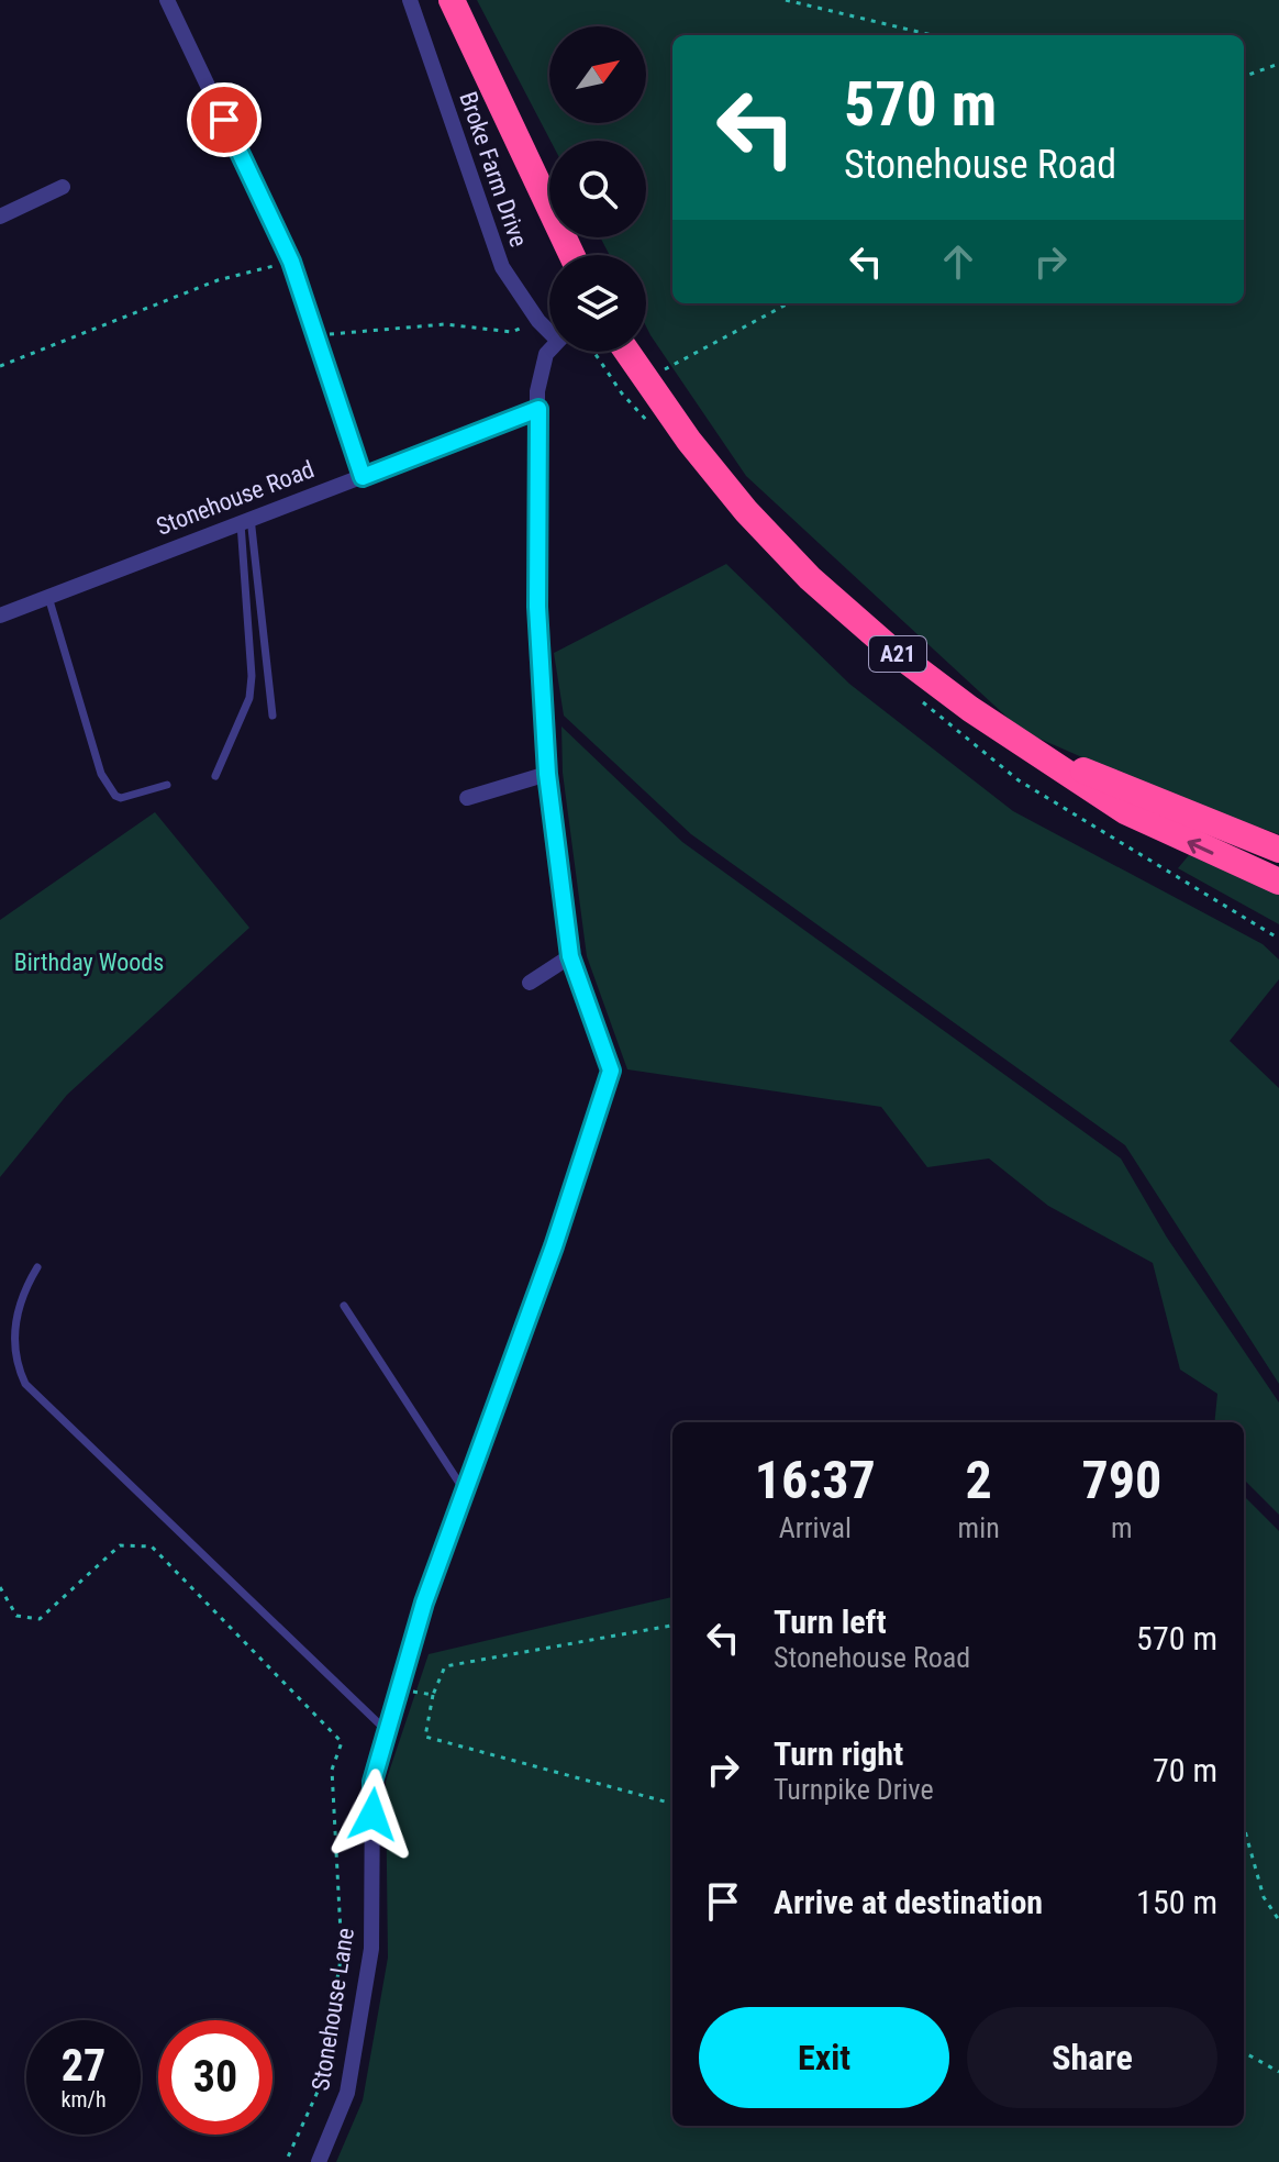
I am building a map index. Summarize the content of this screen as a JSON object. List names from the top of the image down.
{
  "streets": {
    "highway": ["A21"],
    "street": ["Broke Farm Drive", "Stonehouse Road", "Stonehouse Lane"]
  },
  "crossings": [
    ["Stonehouse Road", "Stonehouse Lane"]
  ],
  "parks": ["Birthday Woods"],
  "north": "top right",
  "page": {
    "turn": ["570 m", "Stonehouse Road"],
    "eta": [
      "16:37",
      "Arrival",
      "2",
      "min",
      "790",
      "m"
    ],
    "list": [
      {
        "name": "Turn left",
        "note": "Stonehouse Road",
        "value": "570 m"
      },
      {
        "name": "Turn right",
        "note": "Turnpike Drive",
        "value": "70 m"
      },
      {
        "name": "Arrive at destination",
        "value": "150 m"
      }
    ],
    "buttons": ["Exit", "Share"],
    "speed": "27 km/h",
    "limit": "30"
  }
}
